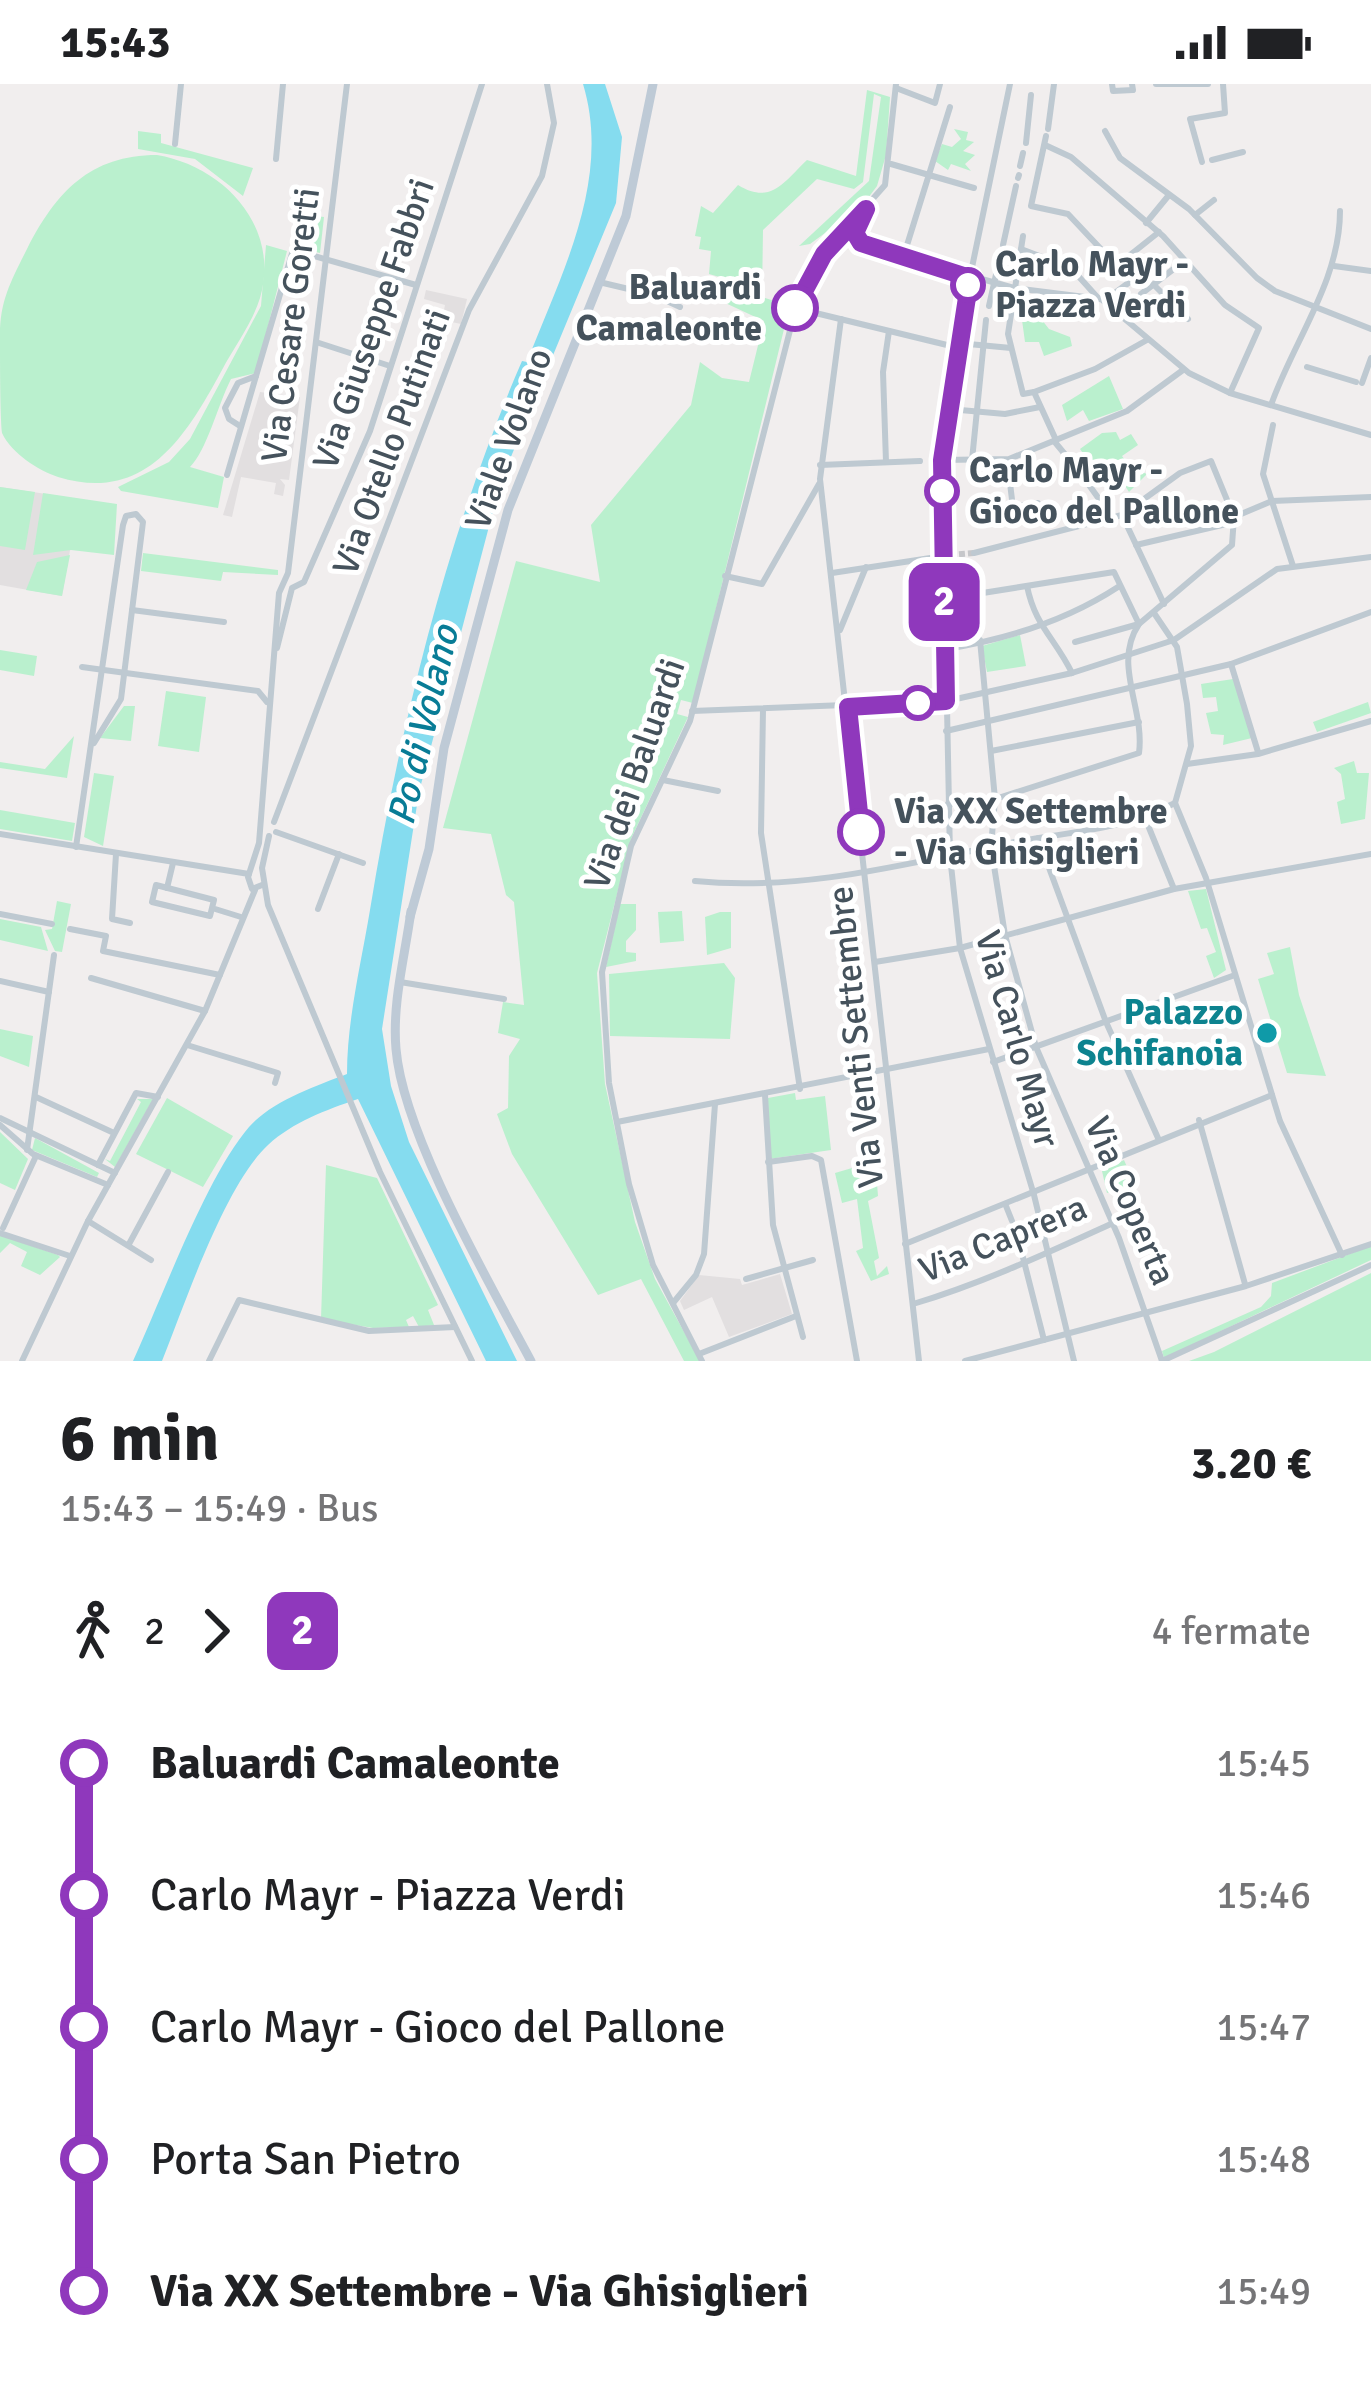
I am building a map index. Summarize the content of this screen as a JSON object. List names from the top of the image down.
{
  "streets": {
    "main road": ["Viale Volano"],
    "street": [
      "Via Giuseppe Fabbri",
      "Via Cesare Goretti",
      "Via Otello Putinati",
      "Via dei Baluardi",
      "Via Venti Settembre",
      "Via Carlo Mayr",
      "Via Coperta",
      "Via Caprera"
    ]
  },
  "crossings": [
    ["Via Giuseppe Fabbri", "Via Cesare Goretti"],
    ["Via Venti Settembre", "Via Caprera"],
    ["Via Carlo Mayr", "Via Caprera"],
    ["Via Coperta", "Via Caprera"]
  ],
  "water": ["Po di Volano"],
  "places": [
    "Carlo Mayr - Piazza Verdi",
    "Baluardi Camaleonte",
    "Carlo Mayr - Gioco del Pallone",
    "Via XX Settembre - Via Ghisiglieri",
    "Palazzo Schifanoia"
  ],
  "lines": ["bus line 2"],
  "page": {
    "status": "15:43",
    "on_map": "2",
    "heading": ["6 min", "15:43 – 15:49 · Bus", "3.20 €"],
    "legs": ["2", "2", "4 fermate"],
    "list": [
      {
        "name": "Baluardi Camaleonte",
        "value": "15:45"
      },
      {
        "name": "Carlo Mayr - Piazza Verdi",
        "value": "15:46"
      },
      {
        "name": "Carlo Mayr - Gioco del Pallone",
        "value": "15:47"
      },
      {
        "name": "Porta San Pietro",
        "value": "15:48"
      },
      {
        "name": "Via XX Settembre - Via Ghisiglieri",
        "value": "15:49"
      }
    ]
  }
}
